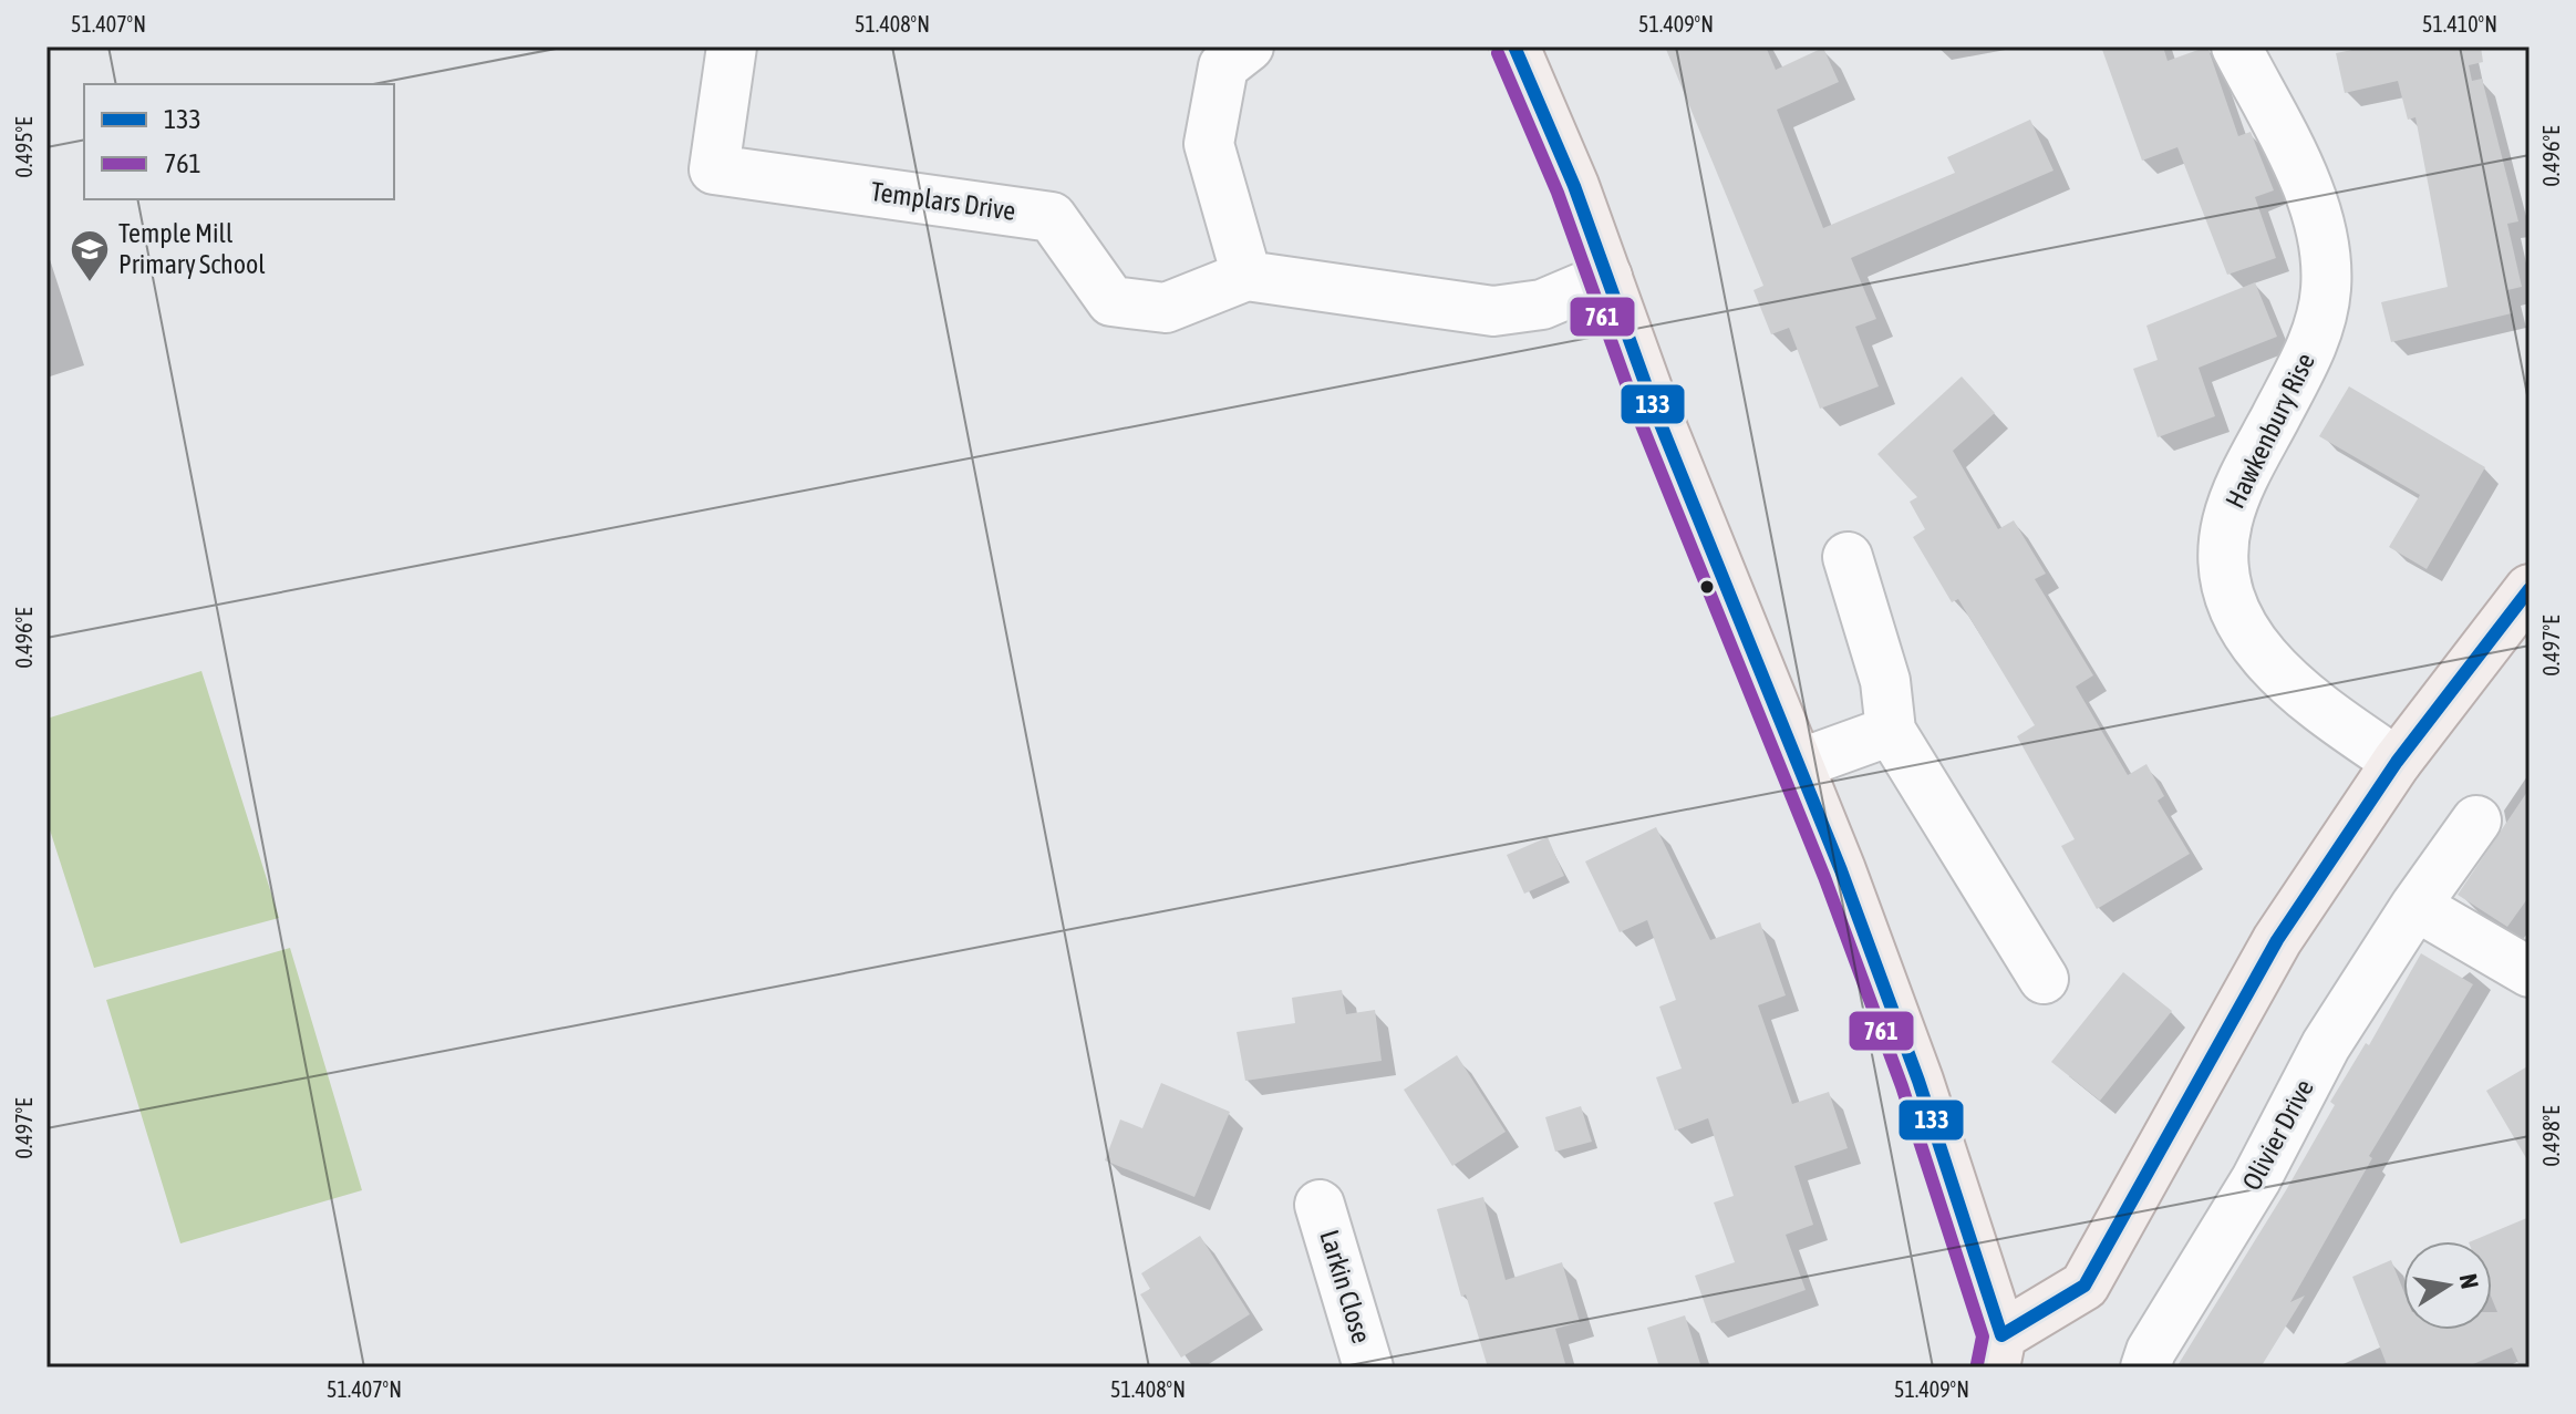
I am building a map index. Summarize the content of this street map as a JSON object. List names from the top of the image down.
{
  "streets": {
    "street": [
      "Templars Drive",
      "Hawkenbury Rise",
      "Olivier Drive",
      "Larkin Close"
    ]
  },
  "places": {
    "school or university": ["Temple Mill Primary School"]
  },
  "lines": ["transit line 133", "transit line 761"],
  "legend": ["133", "761"],
  "north": "right",
  "coordinates": [
    "51.407°N",
    "51.408°N",
    "51.409°N",
    "51.410°N",
    "0.495°E",
    "0.496°E",
    "0.497°E",
    "0.498°E"
  ]
}
